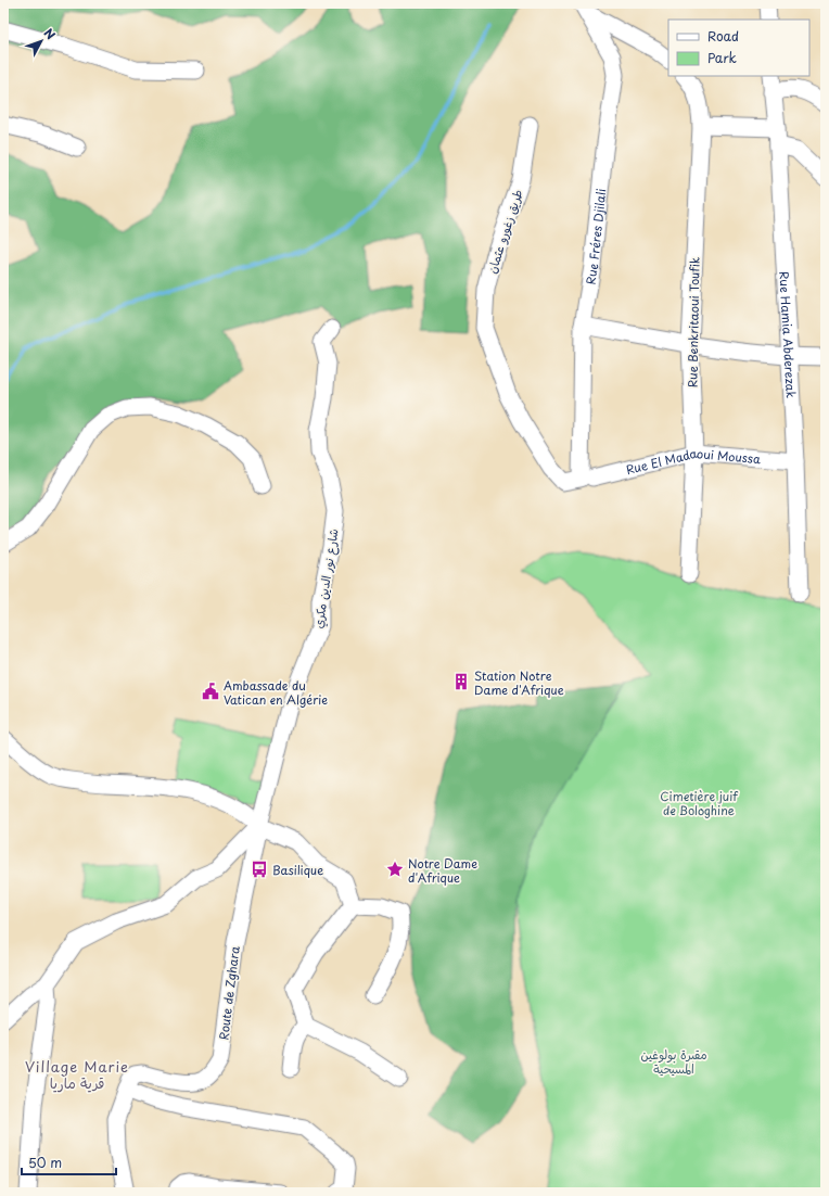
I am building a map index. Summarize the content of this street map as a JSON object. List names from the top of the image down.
{
  "streets": {
    "street": [
      "طريق زغورو عثمان",
      "Rue Fréres Djilali",
      "Rue Benkritaoui Toufik",
      "Rue Hamia Abderezak",
      "Rue El Madaoui Moussa",
      "شارع نور الدين مكري",
      "Route de Zghara"
    ]
  },
  "crossings": [
    ["طريق زغورو عثمان", "Rue Fréres Djilali"],
    ["طريق زغورو عثمان", "Rue El Madaoui Moussa"],
    ["Rue Fréres Djilali", "Rue El Madaoui Moussa"],
    ["Rue Benkritaoui Toufik", "Rue El Madaoui Moussa"],
    ["Rue Hamia Abderezak", "Rue El Madaoui Moussa"],
    ["شارع نور الدين مكري", "Route de Zghara"]
  ],
  "districts": ["Village Marie قرية ماريا"],
  "parks": ["Cimetière juif de Bologhine", "مقبرة بولوغين المسيحية"],
  "places": {
    "building": ["Station Notre Dame d'Afrique"],
    "public building": ["Ambassade du Vatican en Algérie"],
    "bus stop": ["Basilique"],
    "place": ["Notre Dame d'Afrique"]
  },
  "legend": ["Road", "Park"],
  "scale_bar": "50 m",
  "north": "top right"
}
